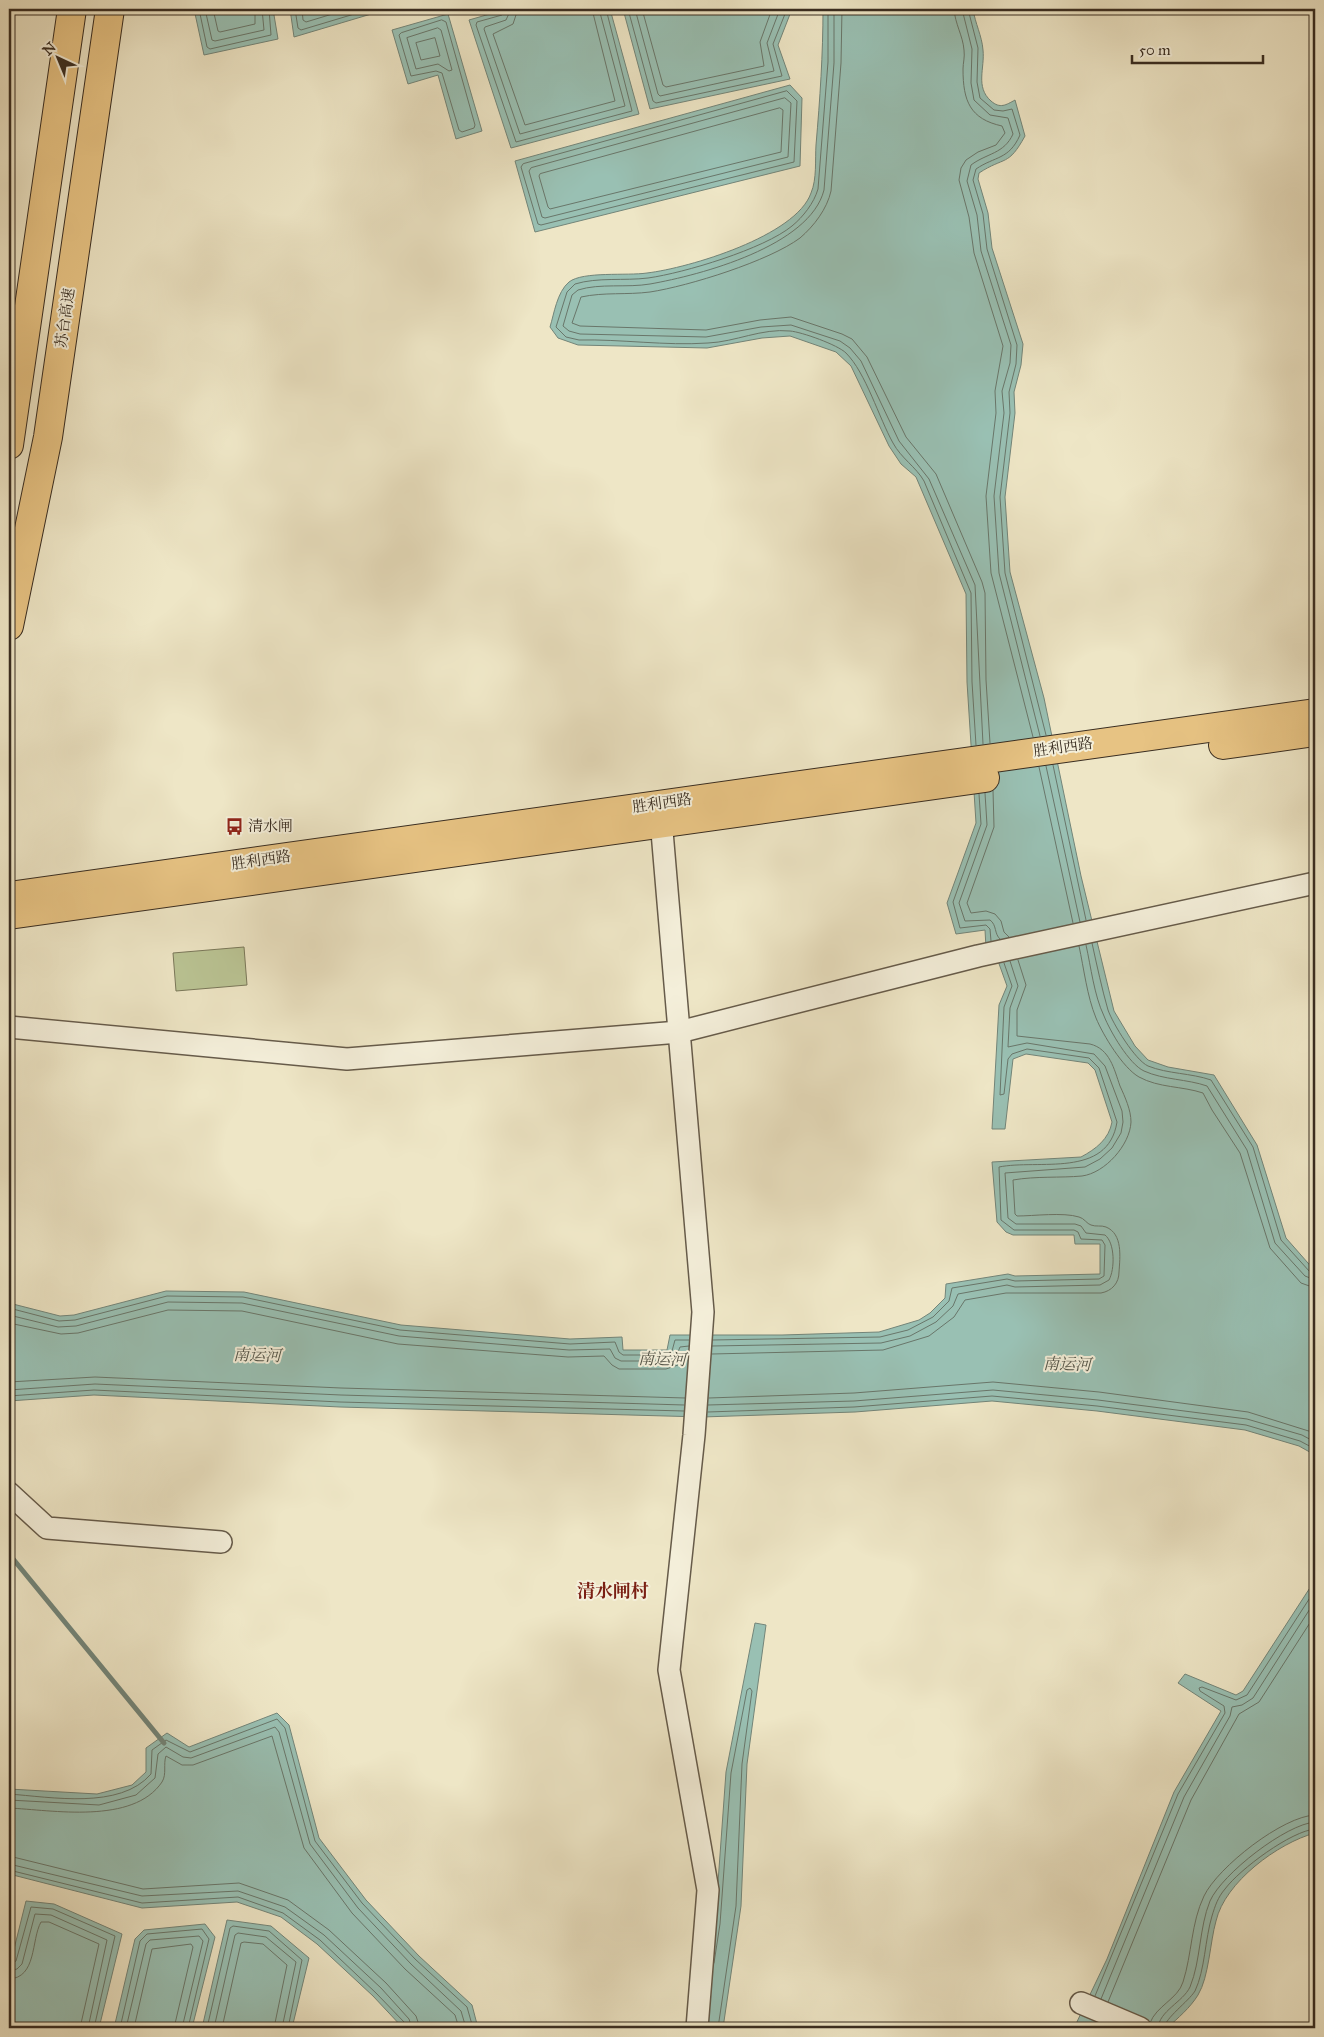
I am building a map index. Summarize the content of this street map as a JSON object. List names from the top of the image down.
{
  "streets": {
    "main road": ["苏台高速", "胜利西路"]
  },
  "districts": ["清水闸村"],
  "water": ["南运河"],
  "places": {
    "bus stop": ["清水闸"]
  },
  "scale_bar": "50 m",
  "north": "top left"
}
